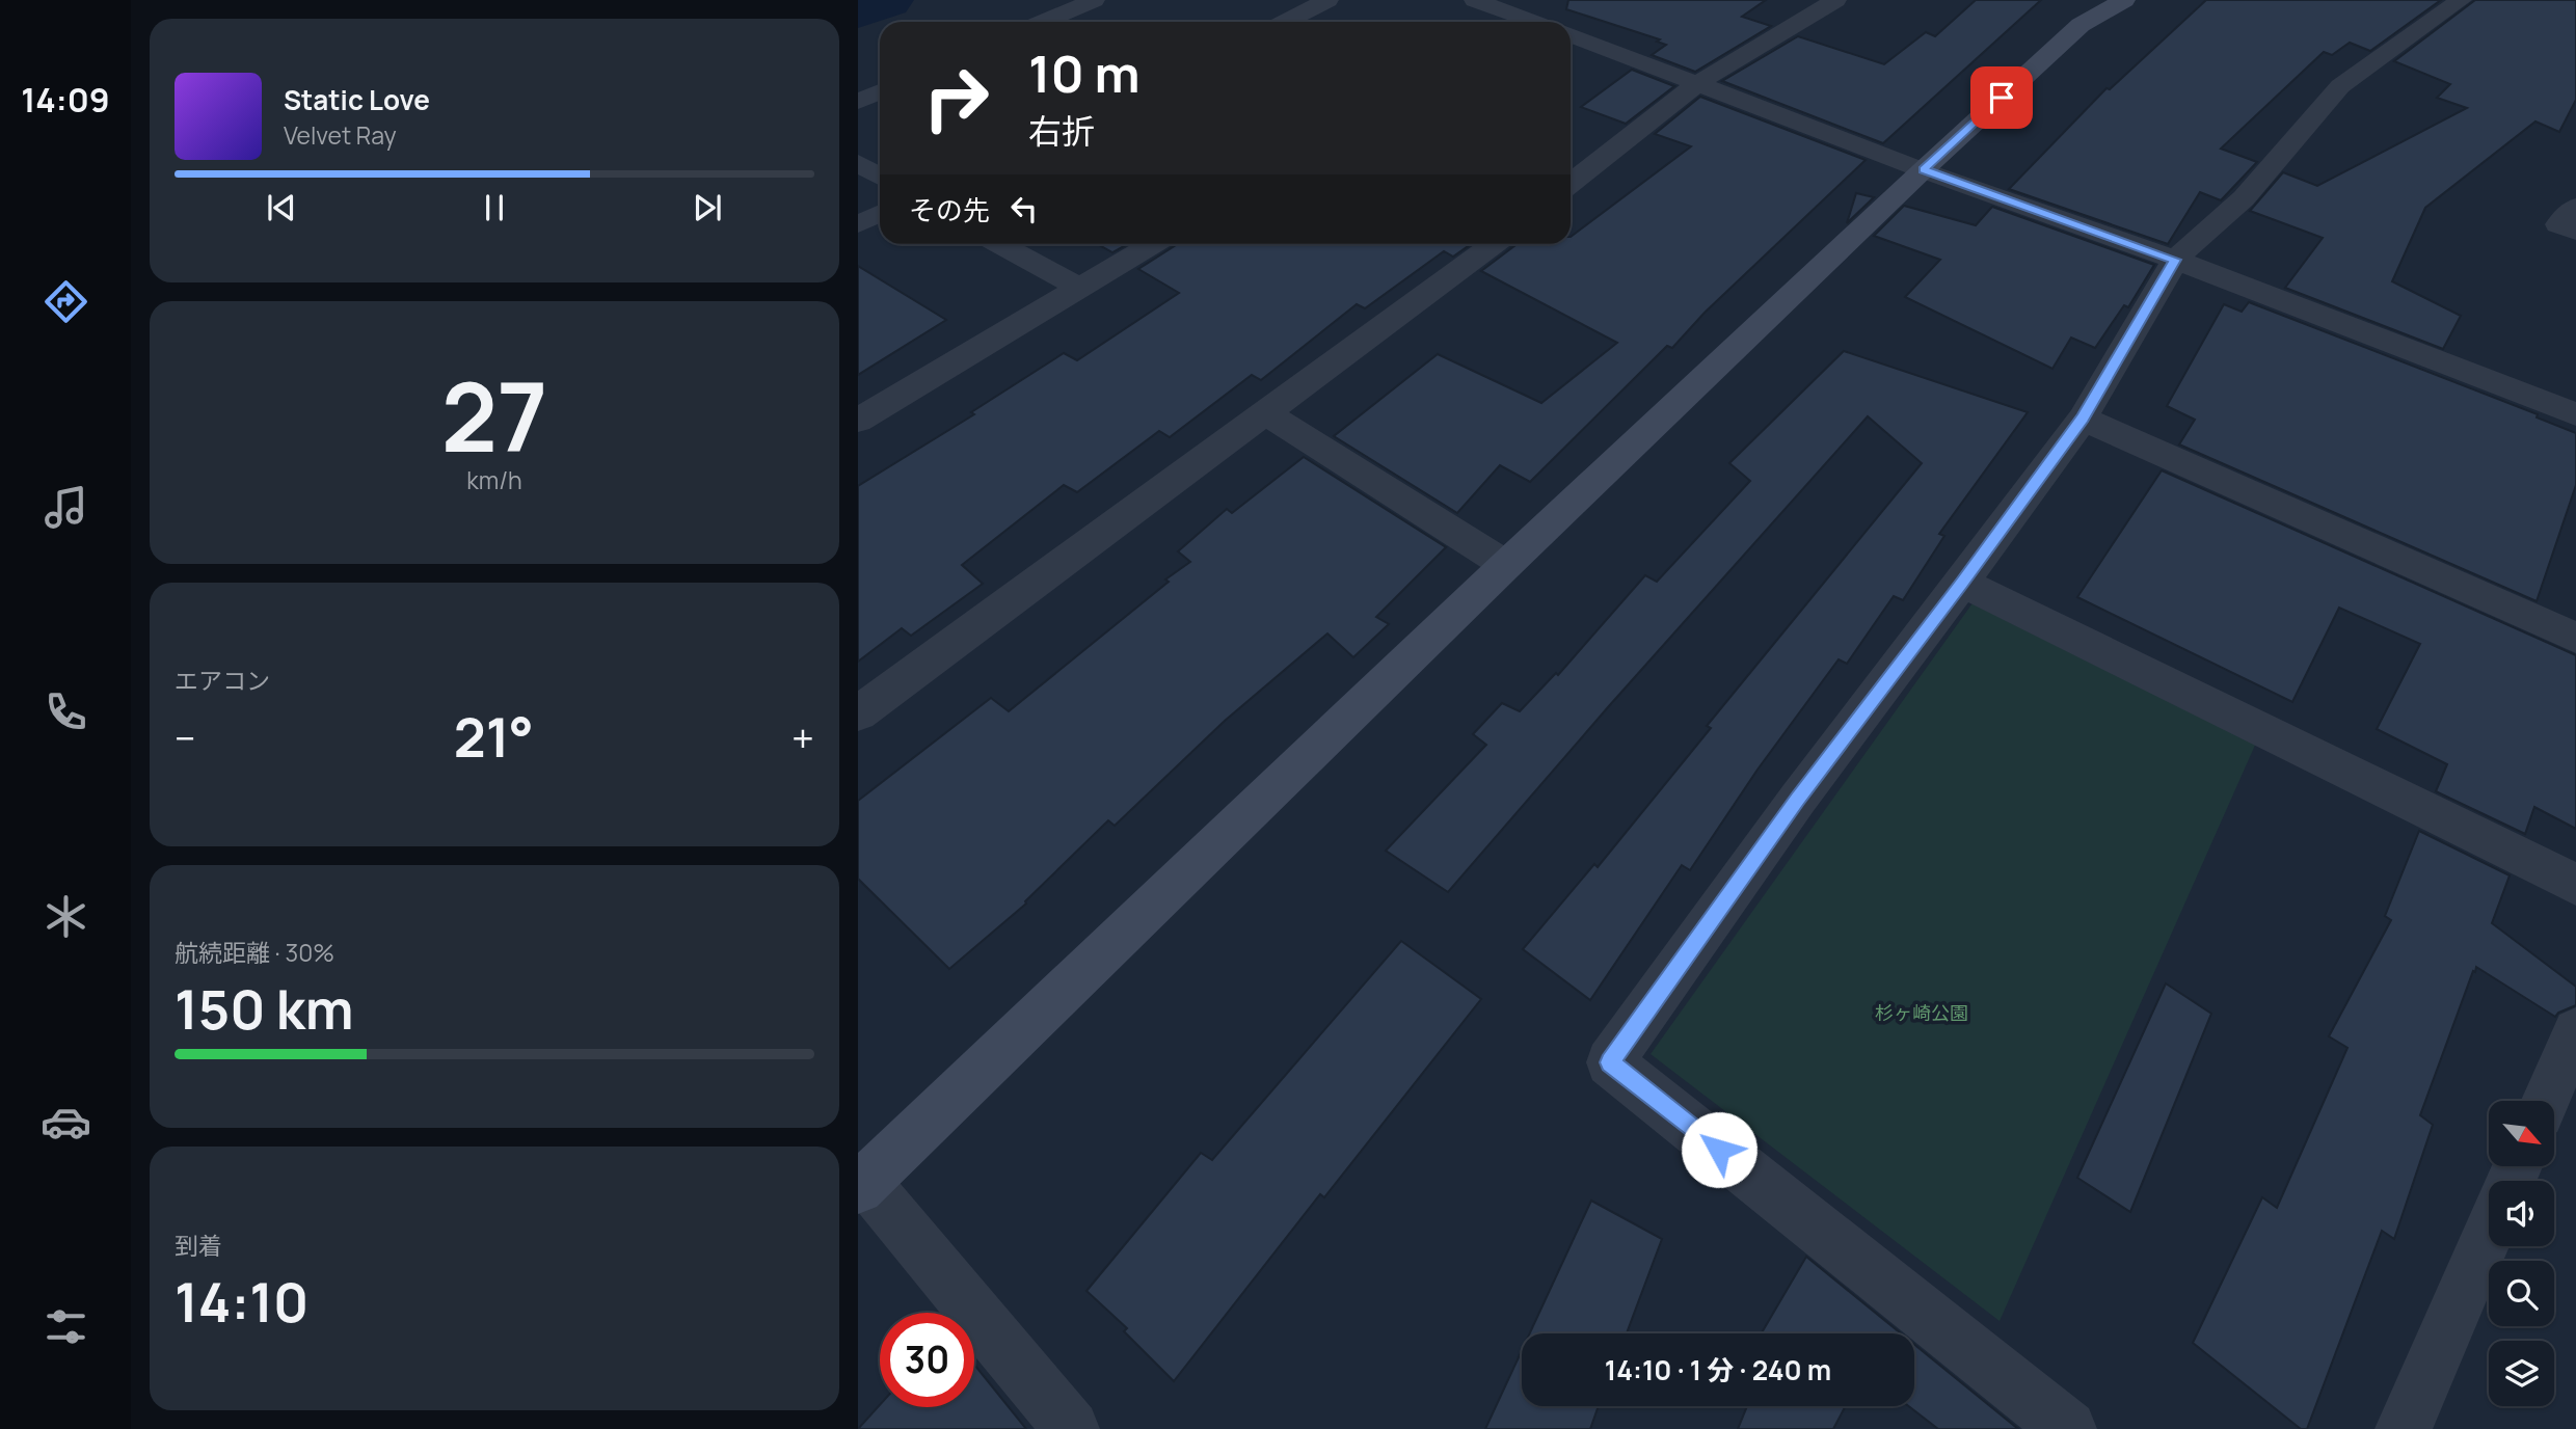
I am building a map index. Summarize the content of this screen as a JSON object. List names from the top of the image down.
{
  "parks": ["杉ヶ崎公園"],
  "north": "bottom right",
  "page": {
    "tabs": "14:09",
    "turn": ["10 m", "右折"],
    "song": ["Static Love", "Velvet Ray"],
    "then": "その先",
    "tile": [
      ["27", "km/h"],
      "エアコン",
      ["航続距離 · 30%", "150 km"],
      ["到着", "14:10"]
    ],
    "heat": ["−", "21°", "+"],
    "limit": "30",
    "trip": "14:10 · 1 分 · 240 m"
  }
}
